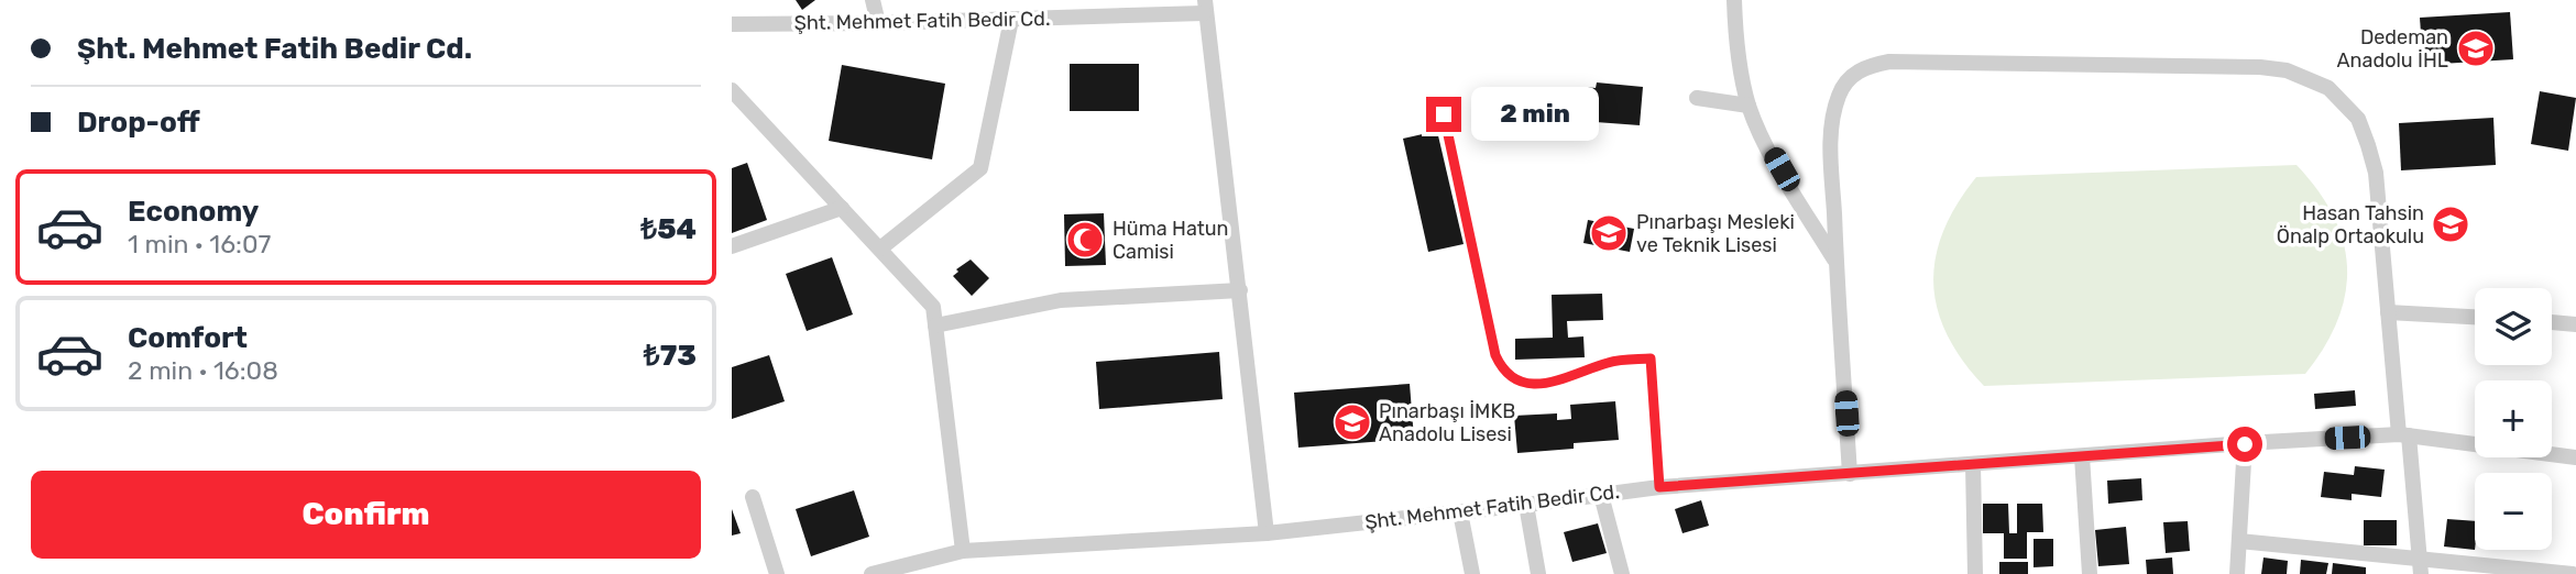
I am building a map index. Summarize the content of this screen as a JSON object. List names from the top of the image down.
{
  "streets": {
    "street": ["Şht. Mehmet Fatih Bedir Cd."]
  },
  "places": {
    "school or university": [
      "Dedeman Anadolu İHL",
      "Hasan Tahsin Önalp Ortaokulu",
      "Pınarbaşı Mesleki ve Teknik Lisesi",
      "Pınarbaşı İMKB Anadolu Lisesi"
    ],
    "mosque": ["Hüma Hatun Camisi"]
  },
  "page": {
    "banner": ["Şht. Mehmet Fatih Bedir Cd.", "Drop-off"],
    "bubble": "2 min",
    "list": [
      {
        "name": "Economy",
        "note": "1 min · 16:07",
        "value": "₺54"
      },
      {
        "name": "Comfort",
        "note": "2 min · 16:08",
        "value": "₺73"
      }
    ],
    "map_buttons": ["+", "−"],
    "buttons": "Confirm"
  }
}
